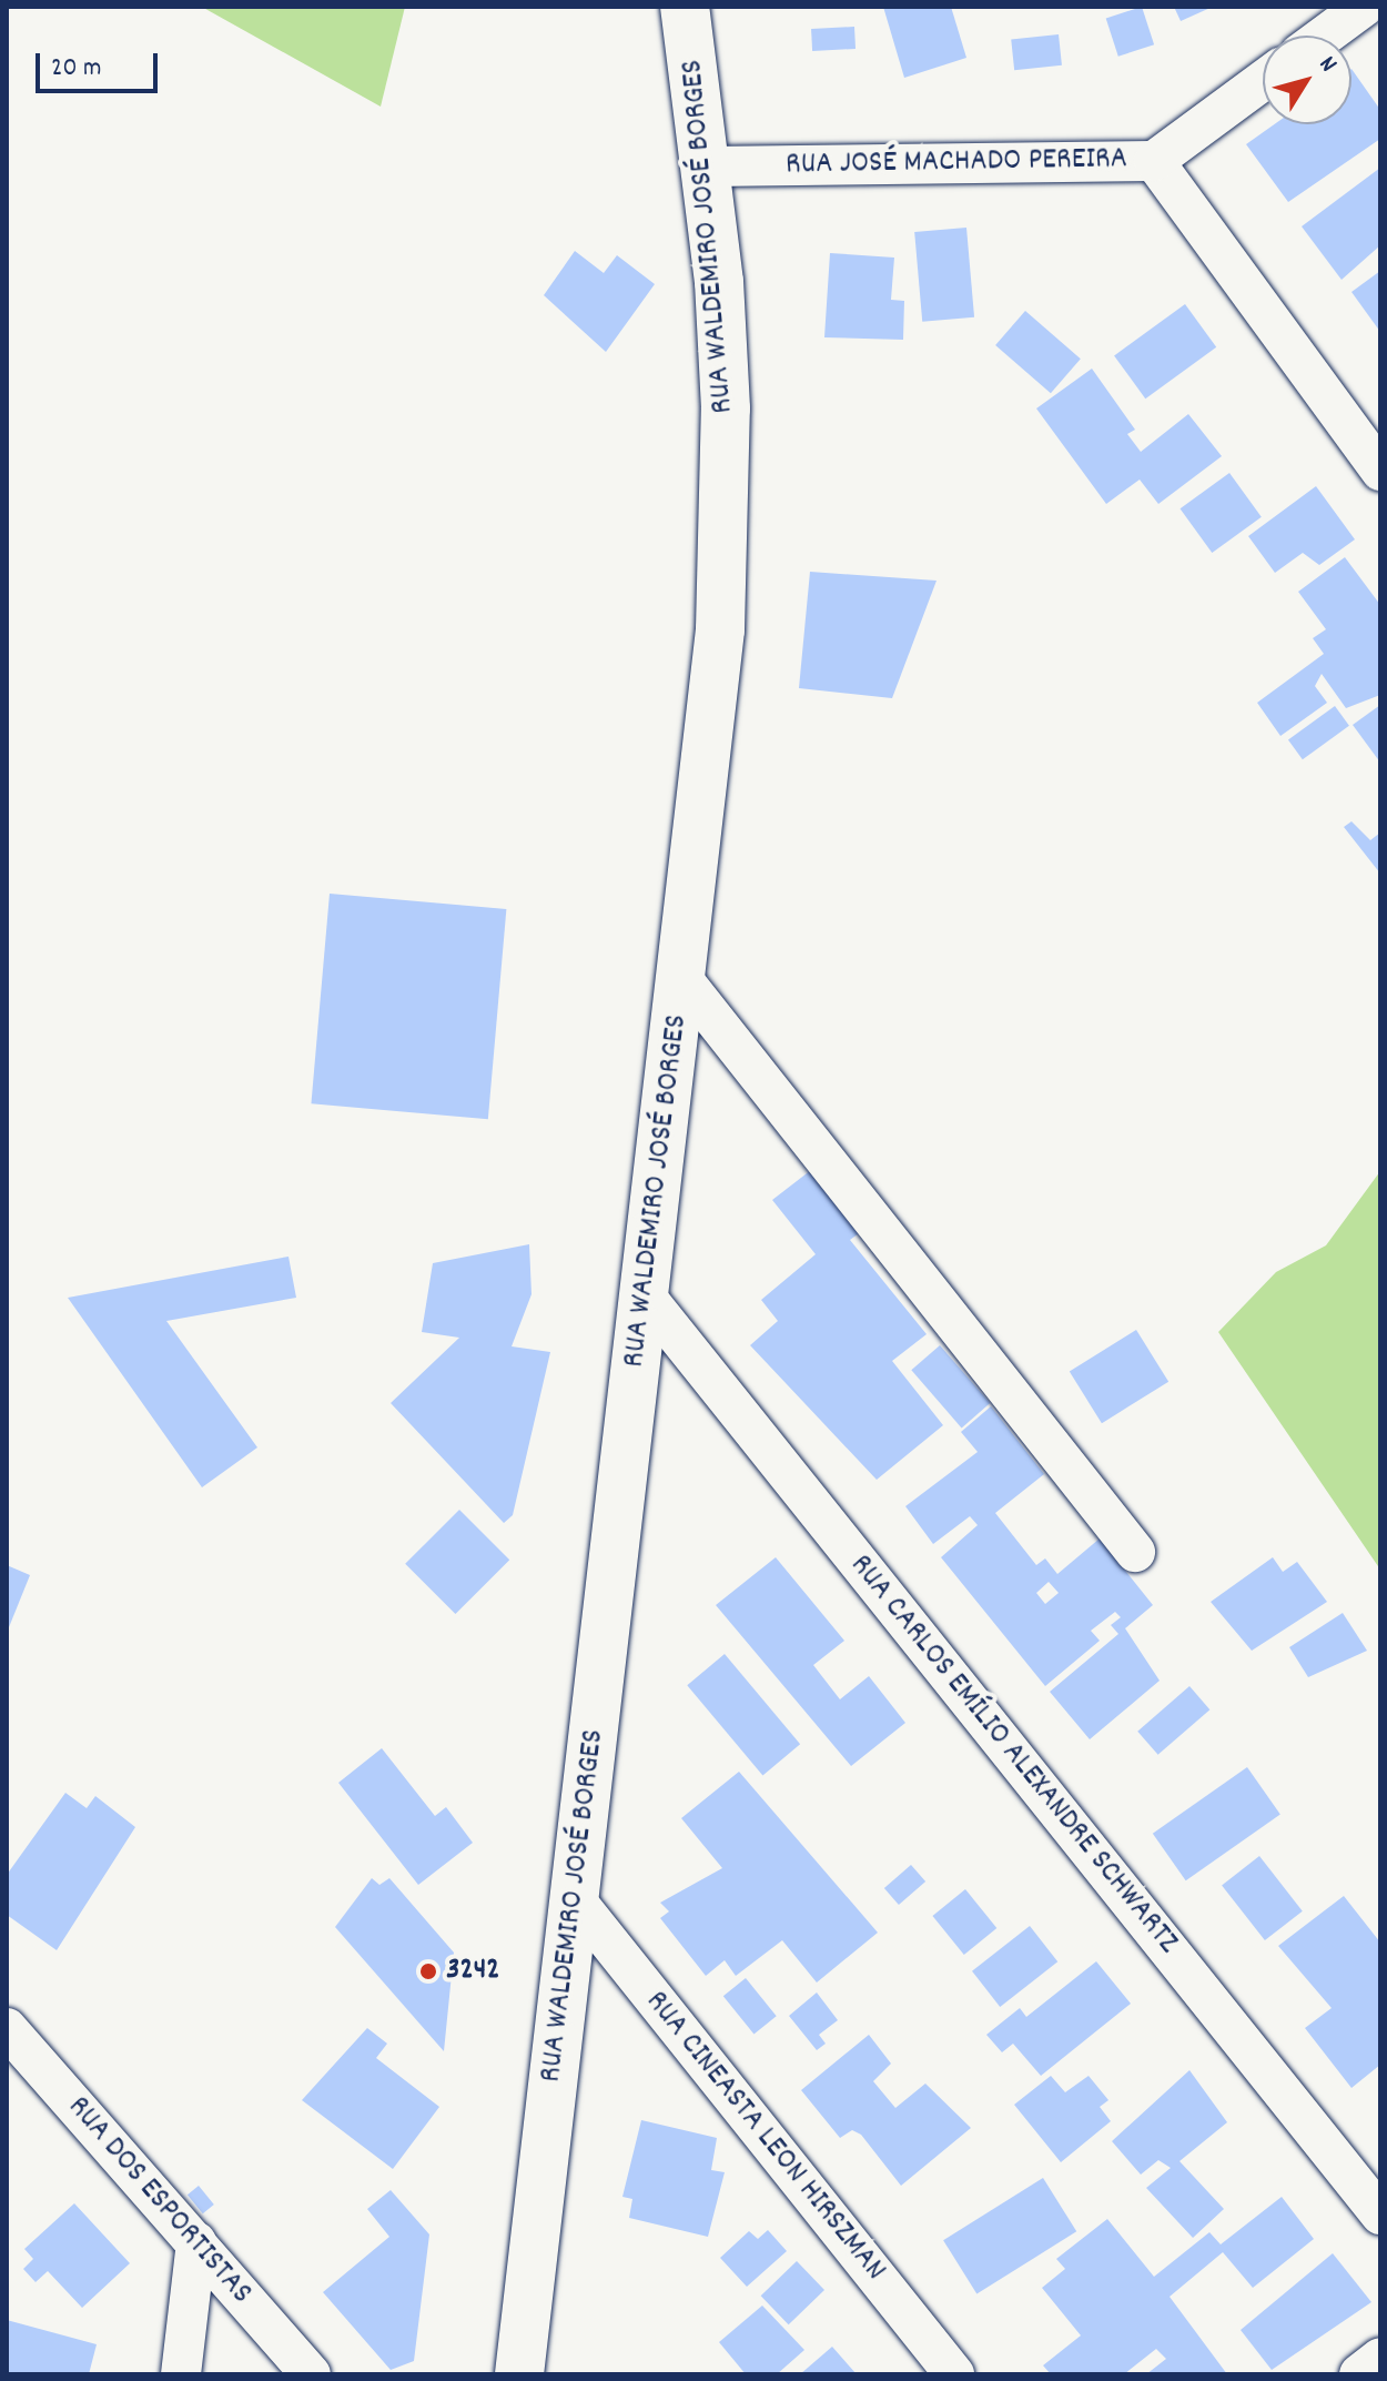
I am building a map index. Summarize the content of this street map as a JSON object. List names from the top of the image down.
{
  "streets": {
    "main road": ["RUA WALDEMIRO JOSÉ BORGES"],
    "street": [
      "RUA JOSÉ MACHADO PEREIRA",
      "RUA CARLOS EMÍLIO ALEXANDRE SCHWARTZ",
      "RUA CINEASTA LEON HIRSZMAN",
      "RUA DOS ESPORTISTAS"
    ]
  },
  "crossings": [
    ["RUA JOSÉ MACHADO PEREIRA", "RUA WALDEMIRO JOSÉ BORGES"],
    ["RUA WALDEMIRO JOSÉ BORGES", "RUA CARLOS EMÍLIO ALEXANDRE SCHWARTZ"],
    ["RUA WALDEMIRO JOSÉ BORGES", "RUA CINEASTA LEON HIRSZMAN"]
  ],
  "places": ["3242"],
  "scale_bar": "20 m",
  "north": "top right"
}
